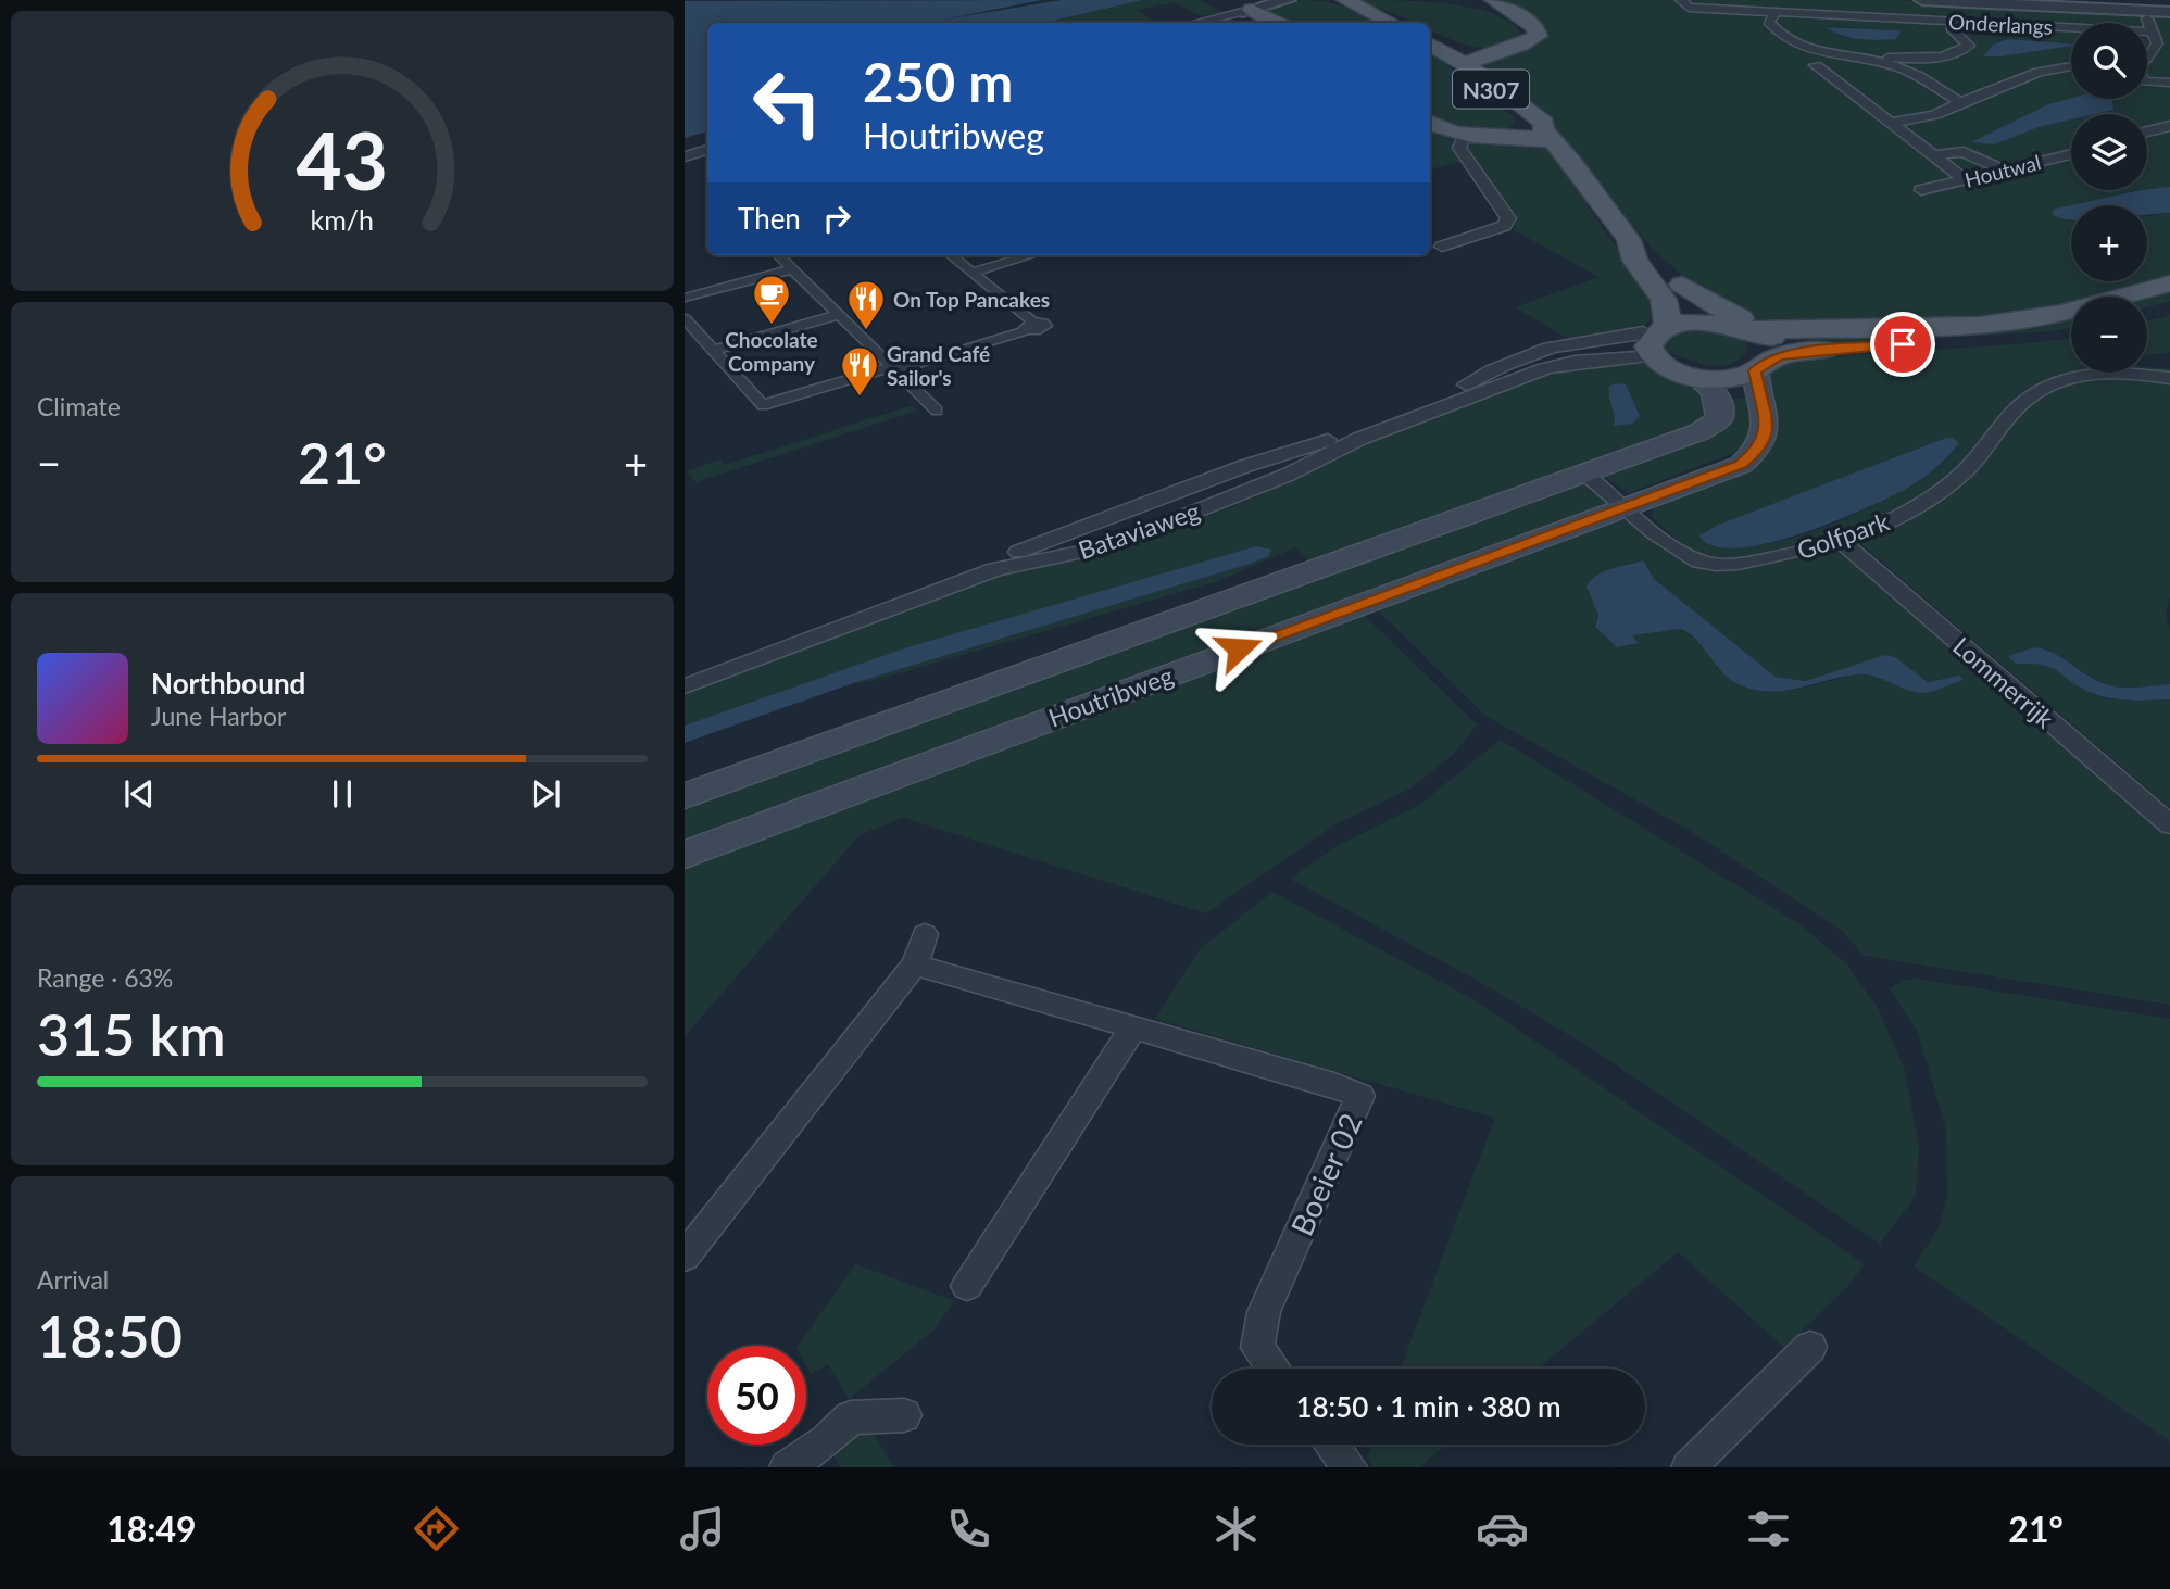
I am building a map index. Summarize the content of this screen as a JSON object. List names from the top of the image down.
{
  "streets": {
    "main road": ["N307", "Houtribweg"],
    "street": [
      "Onderlangs",
      "Houtwal",
      "Bataviaweg",
      "Golfpark",
      "Lommerrijk",
      "Boeier 02"
    ]
  },
  "crossings": [
    ["N307", "Bataviaweg"],
    ["N307", "Houtribweg"],
    ["Golfpark", "Lommerrijk"],
    ["Golfpark", "Houtribweg"]
  ],
  "places": {
    "cafe": ["Chocolate Company"],
    "restaurant": ["On Top Pancakes", "Grand Café Sailor's"]
  },
  "page": {
    "map_buttons": ["+", "−"],
    "turn": ["250 m", "Houtribweg"],
    "then": "Then",
    "tile": [
      "Climate",
      ["Range · 63%", "315 km"],
      ["Arrival", "18:50"]
    ],
    "heat": ["−", "21°", "+"],
    "song": ["Northbound", "June Harbor"],
    "limit": "50",
    "trip": "18:50 · 1 min · 380 m",
    "tabs": ["18:49", "21°"],
    "gauge": ["43", "km/h"]
  }
}
